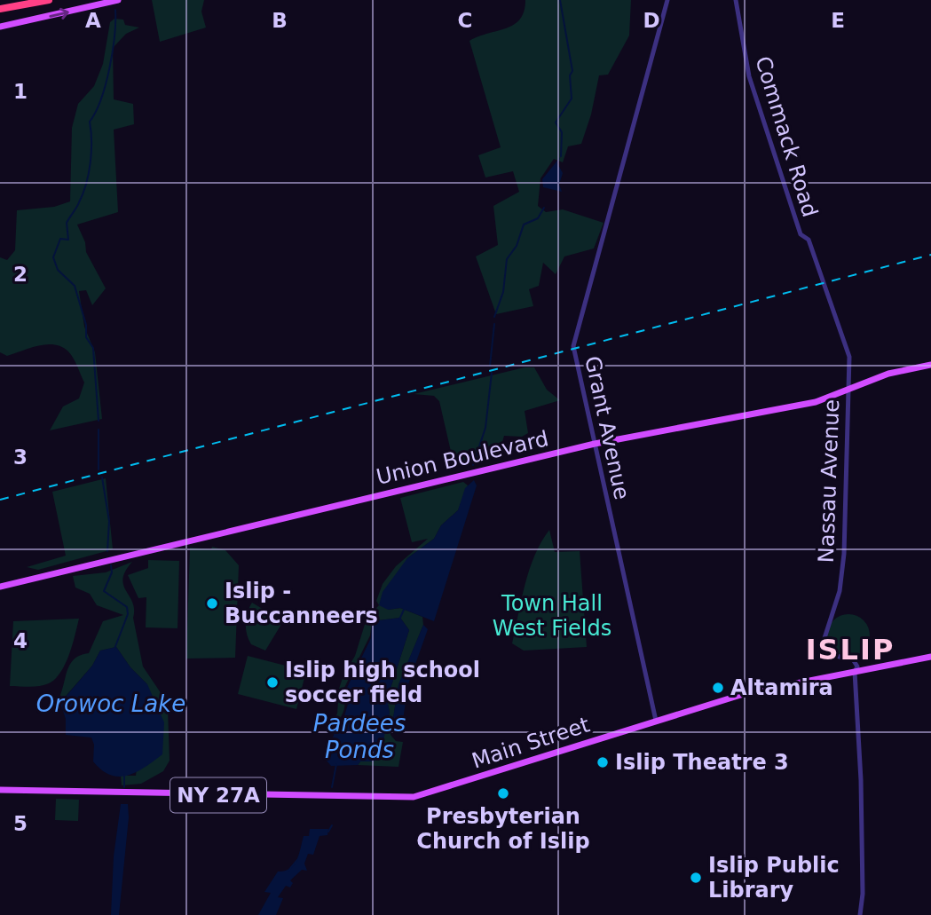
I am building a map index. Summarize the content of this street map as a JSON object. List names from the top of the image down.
{
  "streets": {
    "main road": ["Union Boulevard", "Main Street", "NY 27A"],
    "street": ["Commack Road", "Grant Avenue", "Nassau Avenue"]
  },
  "crossings": [
    ["Commack Road", "Nassau Avenue"],
    ["Grant Avenue", "Union Boulevard"],
    ["Grant Avenue", "Main Street"],
    ["Union Boulevard", "Nassau Avenue"],
    ["Nassau Avenue", "Main Street"]
  ],
  "districts": ["ISLIP"],
  "water": ["Orowoc Lake", "Pardees Ponds"],
  "parks": ["Town Hall West Fields"],
  "places": [
    "Islip - Buccanneers",
    "Islip high school soccer field",
    "Altamira",
    "Islip Theatre 3",
    "Presbyterian Church of Islip",
    "Islip Public Library"
  ],
  "grid": {
    "columns": [
      "A",
      "B",
      "C",
      "D",
      "E"
    ],
    "rows": [
      "1",
      "2",
      "3",
      "4",
      "5"
    ]
  }
}
